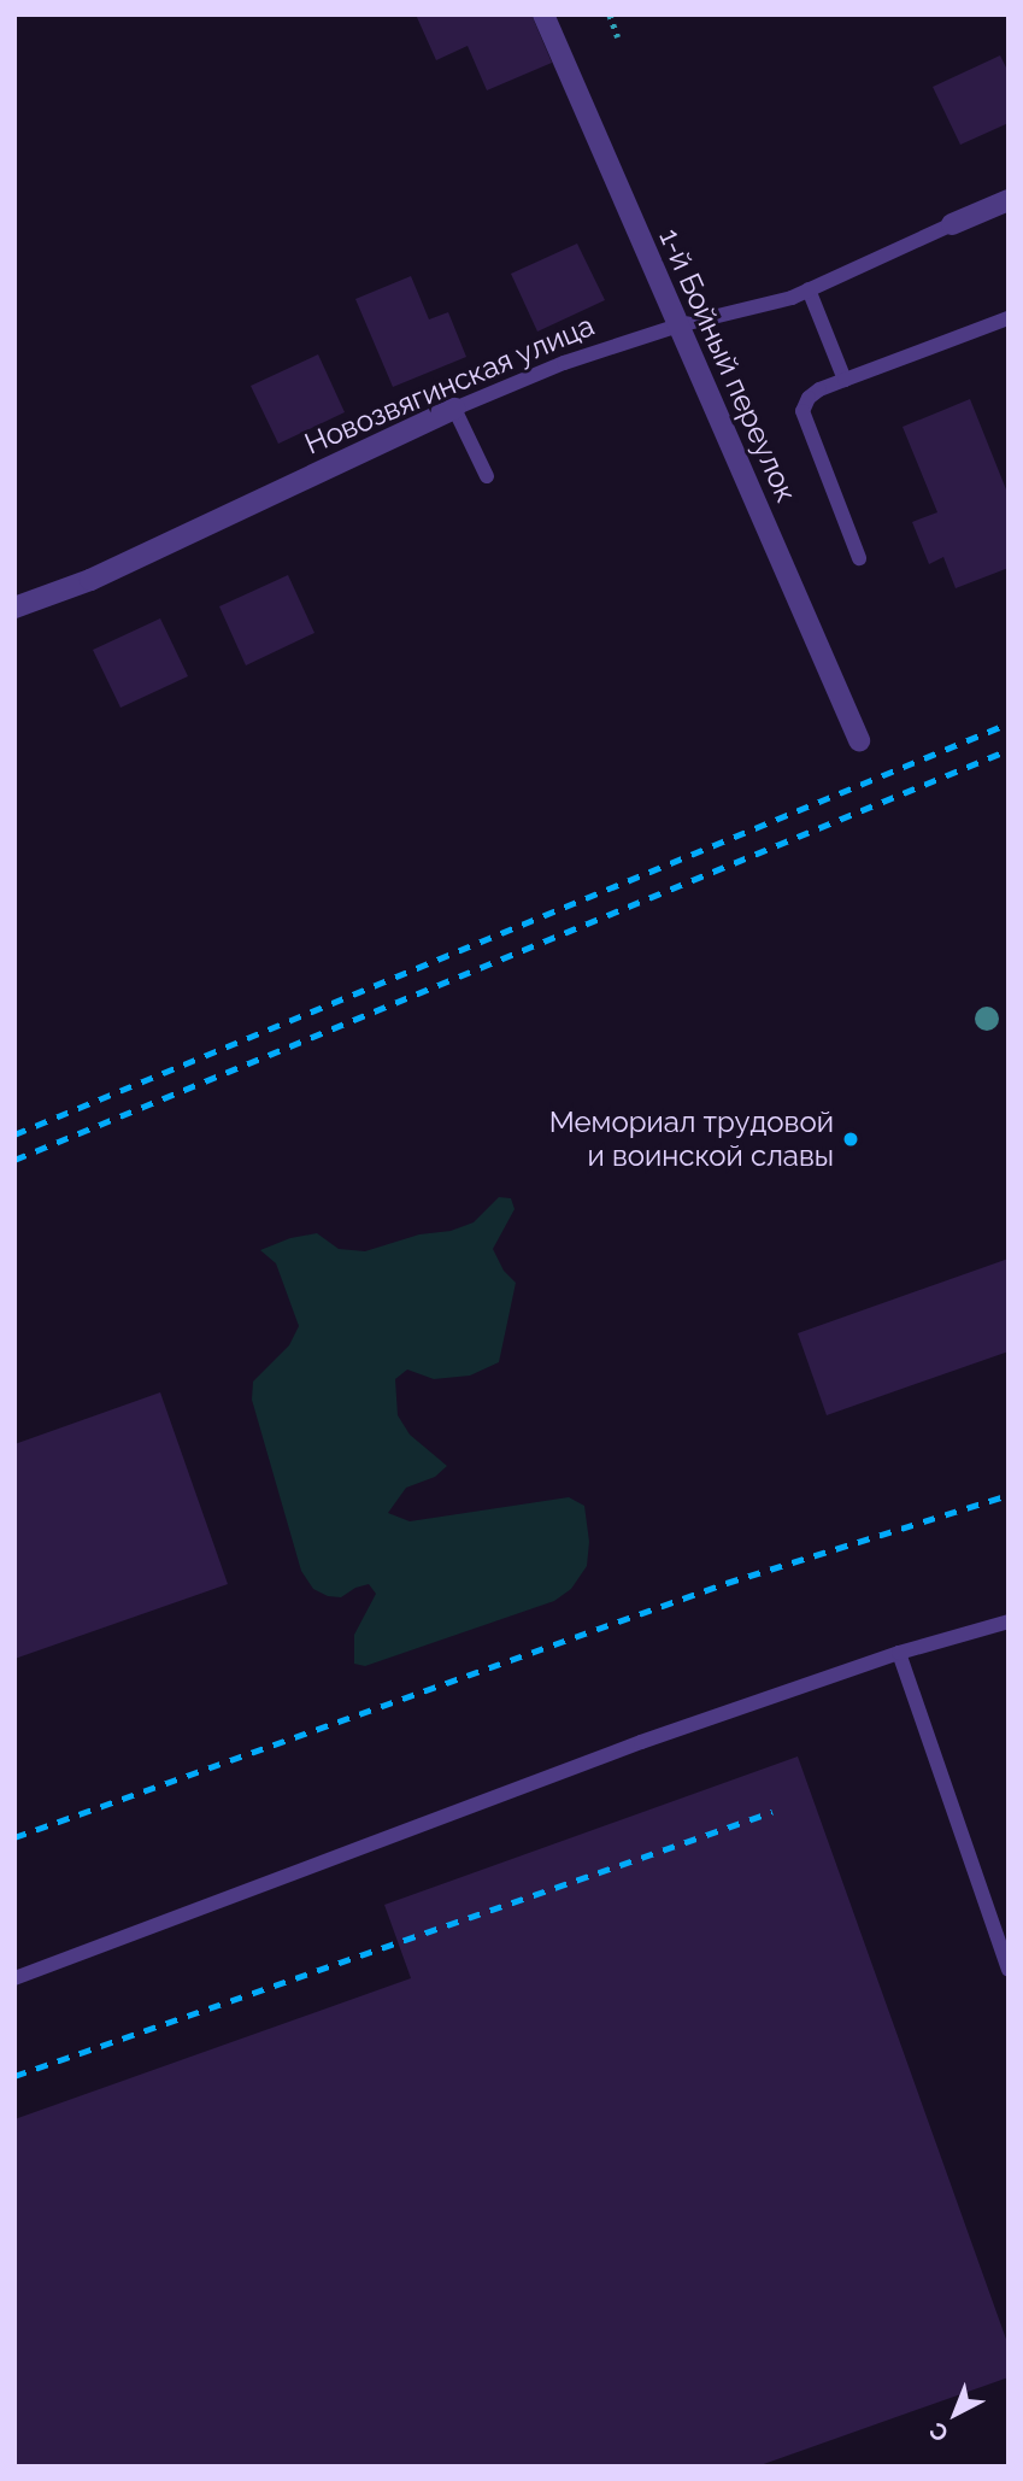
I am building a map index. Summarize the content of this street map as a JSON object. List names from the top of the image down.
{
  "streets": {
    "street": ["1-й Бойный переулок", "Новозвягинская улица"]
  },
  "crossings": [
    ["1-й Бойный переулок", "Новозвягинская улица"]
  ],
  "places": ["Мемориал трудовой и воинской славы"],
  "north": "bottom left"
}
